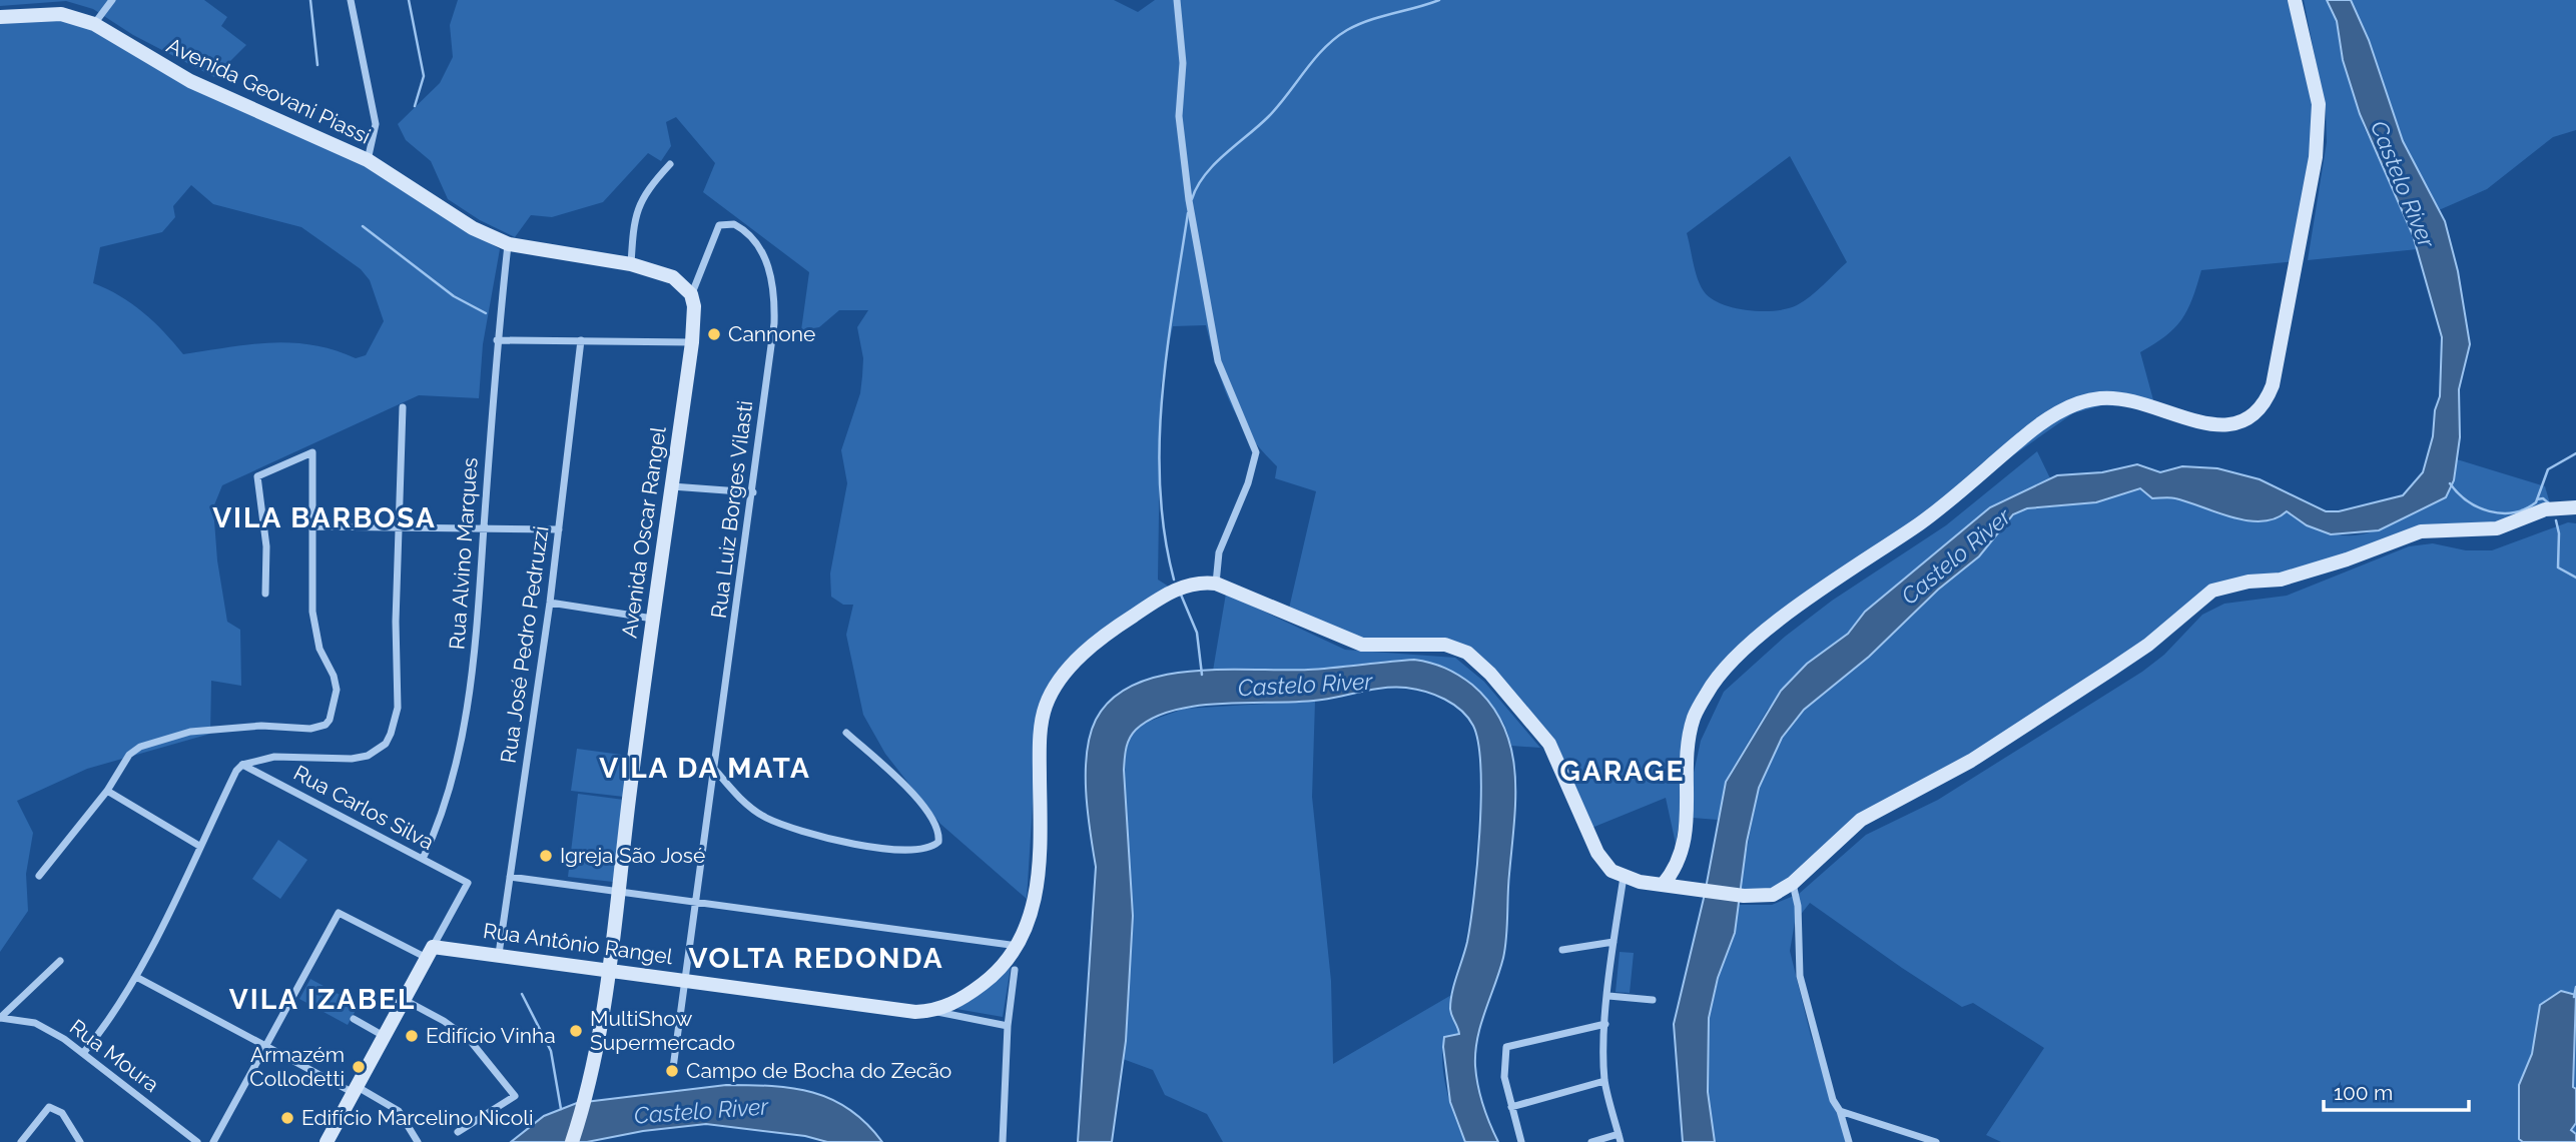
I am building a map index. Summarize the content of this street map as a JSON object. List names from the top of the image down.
{
  "streets": {
    "main road": ["Avenida Geovani Piassi", "Avenida Oscar Rangel", "Rua Antônio Rangel"],
    "street": [
      "Rua Luiz Borges Vilasti",
      "Rua Alvino Marques",
      "Rua José Pedro Pedruzzi",
      "Rua Carlos Silva",
      "Rua Moura"
    ]
  },
  "crossings": [
    ["Avenida Geovani Piassi", "Rua Alvino Marques"],
    ["Rua Luiz Borges Vilasti", "Avenida Oscar Rangel"],
    ["Rua Luiz Borges Vilasti", "Rua Antônio Rangel"],
    ["Avenida Oscar Rangel", "Rua Antônio Rangel"],
    ["Rua Alvino Marques", "Rua Carlos Silva"],
    ["Rua José Pedro Pedruzzi", "Rua Antônio Rangel"],
    ["Rua Carlos Silva", "Rua Antônio Rangel"]
  ],
  "districts": [
    "VILA BARBOSA",
    "VILA DA MATA",
    "GARAGE",
    "VOLTA REDONDA",
    "VILA IZABEL"
  ],
  "water": ["Castelo River"],
  "places": [
    "Cannone",
    "Igreja São José",
    "MultiShow Supermercado",
    "Edifício Vinha",
    "Armazém Collodetti",
    "Campo de Bocha do Zecão",
    "Edifício Marcelino Nicoli"
  ],
  "scale_bar": "100 m"
}
